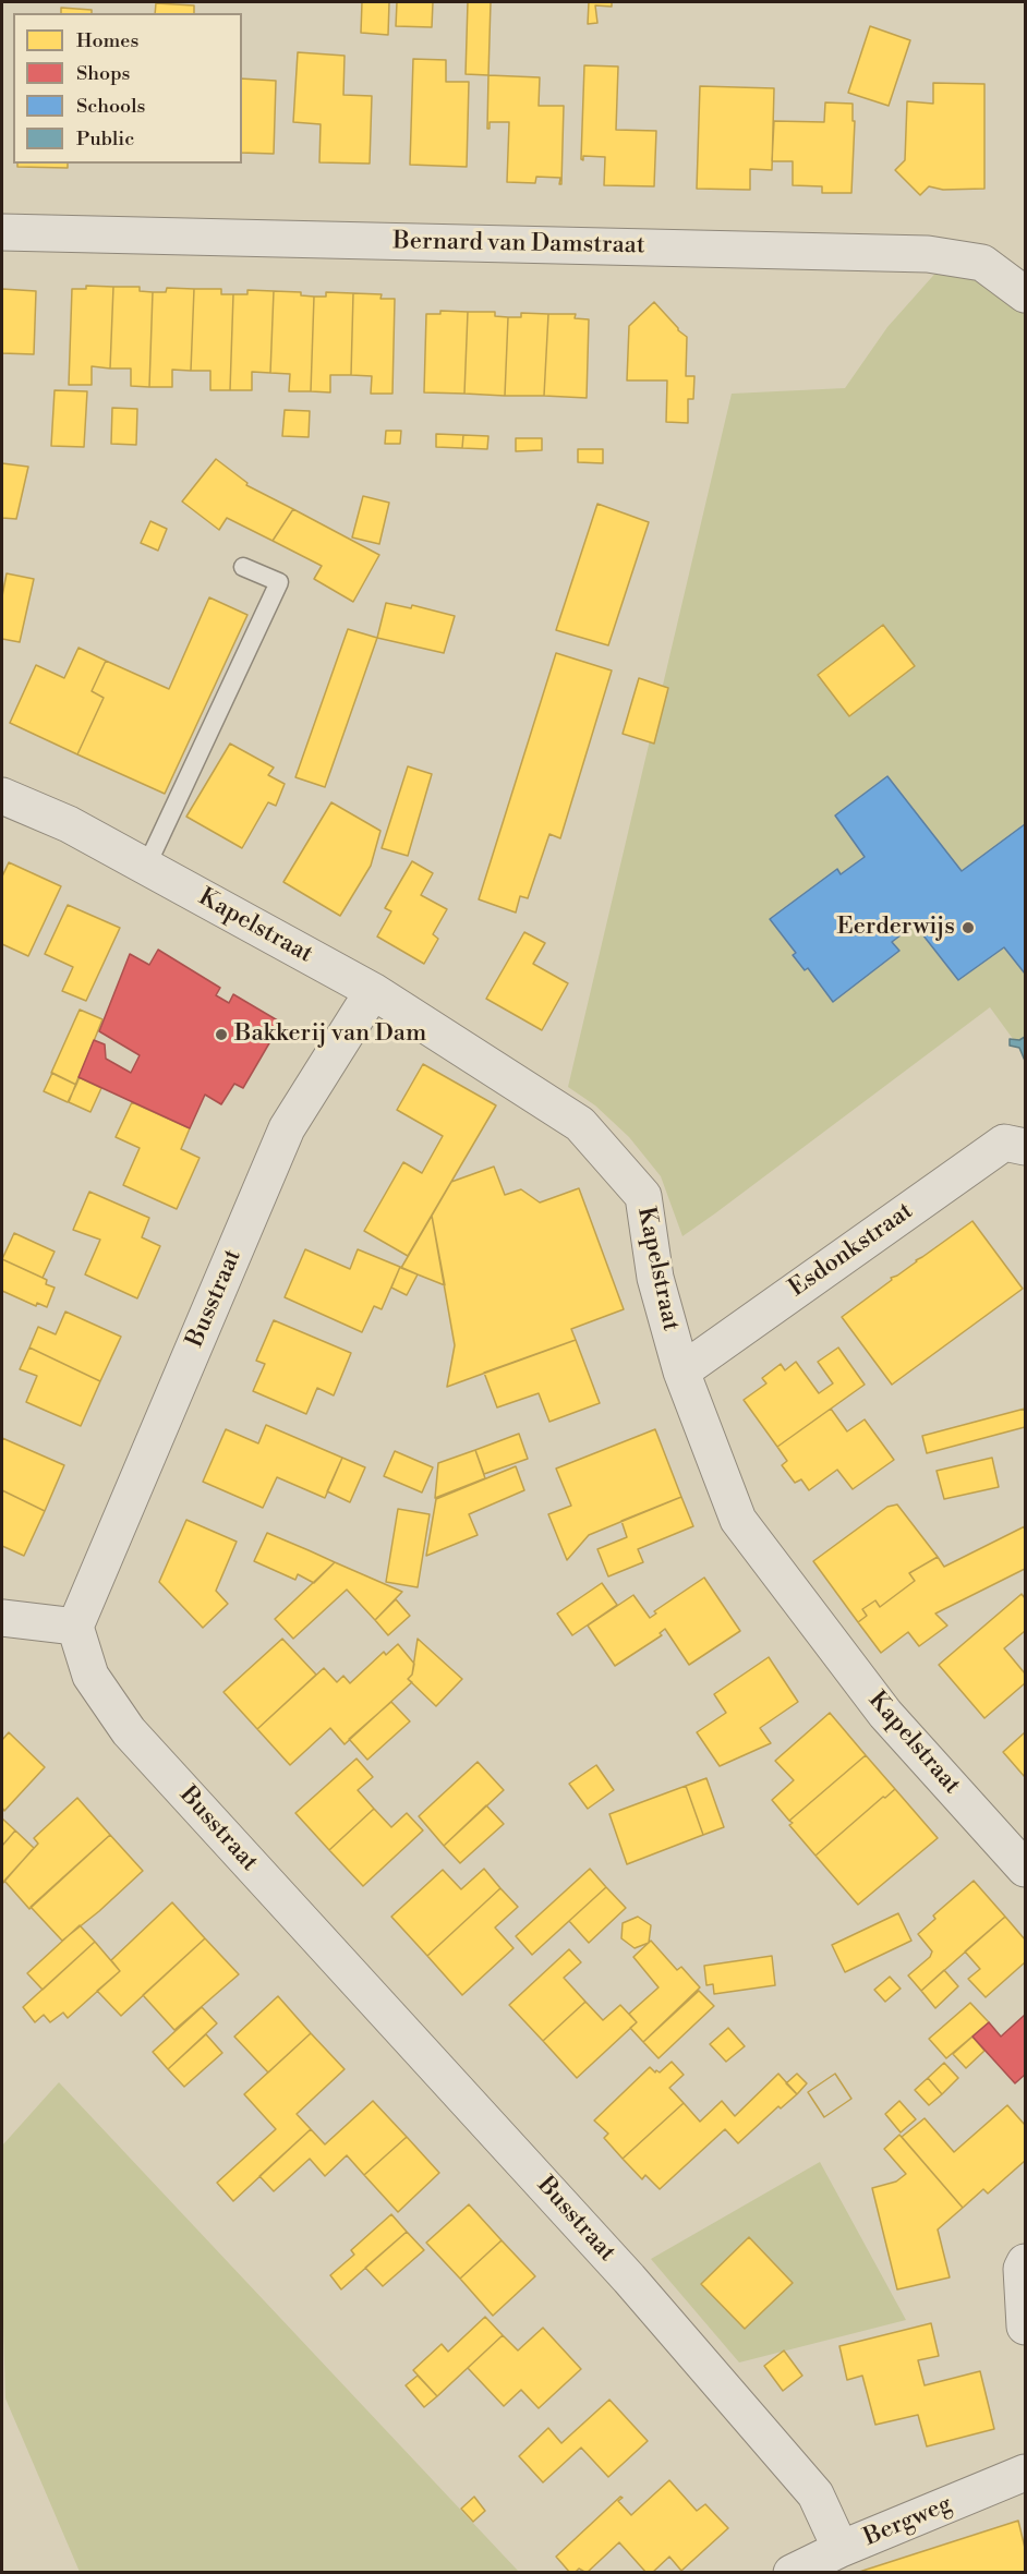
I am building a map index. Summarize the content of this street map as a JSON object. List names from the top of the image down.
{
  "streets": {
    "street": [
      "Bernard van Damstraat",
      "Kapelstraat",
      "Esdonkstraat",
      "Busstraat",
      "Bergweg"
    ]
  },
  "crossings": [
    ["Kapelstraat", "Esdonkstraat"],
    ["Kapelstraat", "Busstraat"],
    ["Busstraat", "Bergweg"]
  ],
  "places": ["Eerderwijs", "Bakkerij van Dam"],
  "legend": [
    "Homes",
    "Shops",
    "Schools",
    "Public"
  ]
}
